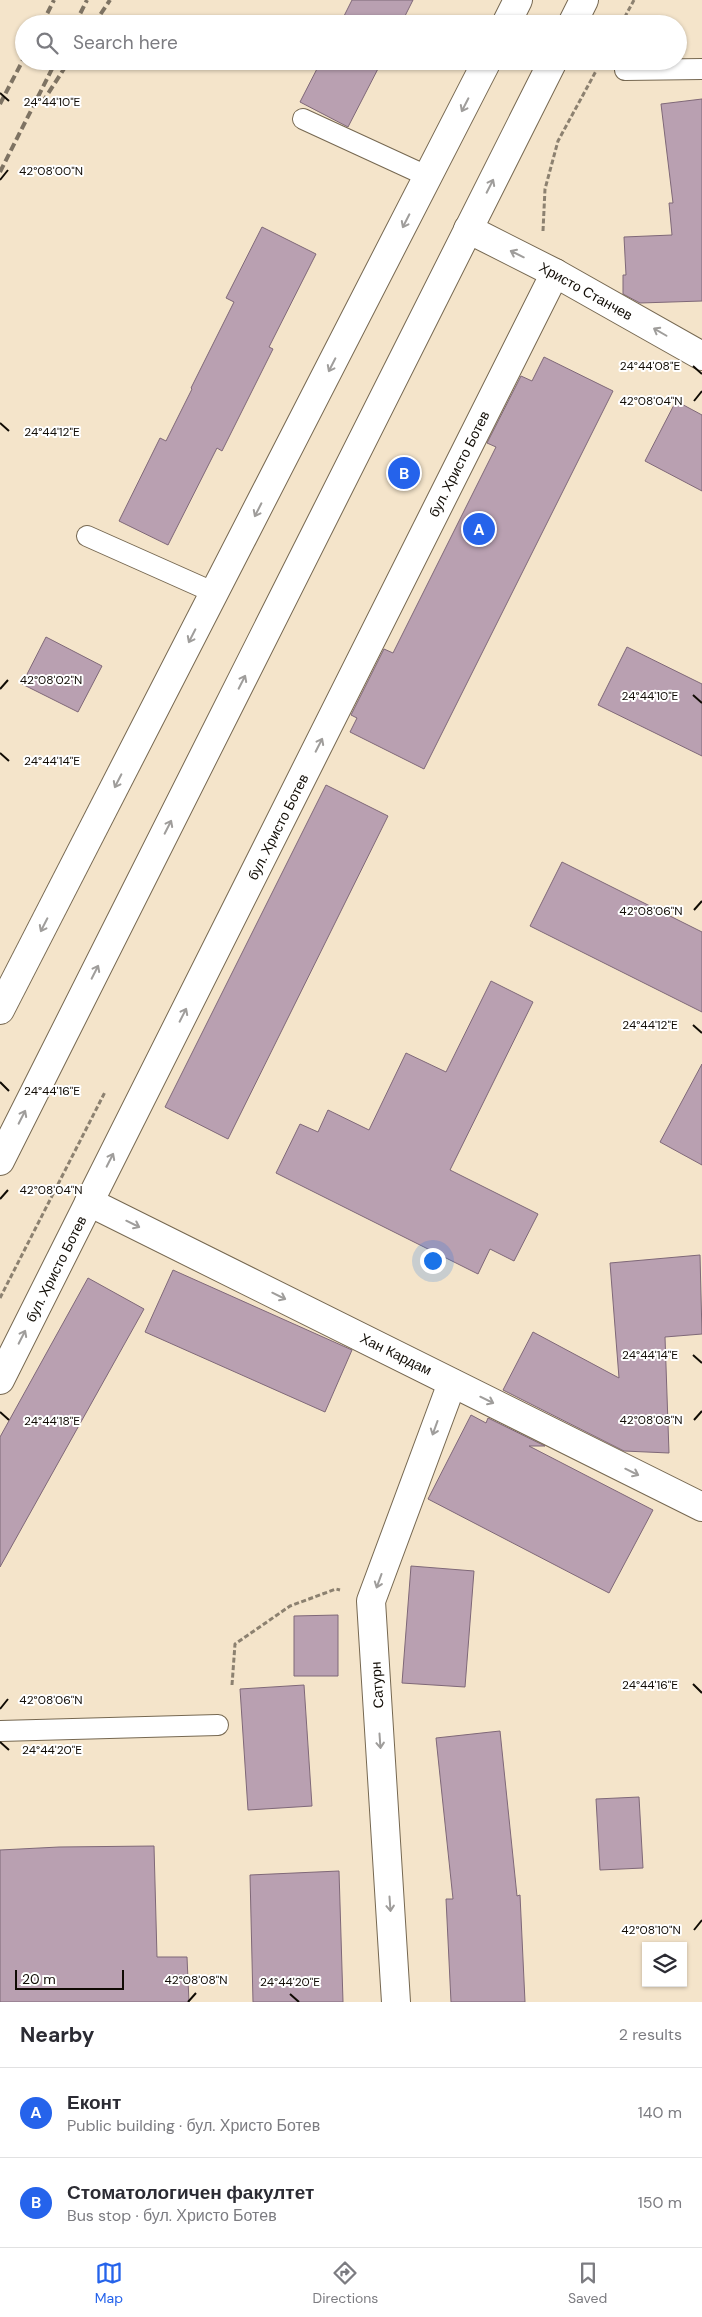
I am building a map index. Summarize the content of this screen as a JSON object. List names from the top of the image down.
{
  "streets": {
    "street": [
      "Христо Станчев",
      "бул. Христо Ботев",
      "Хан Кардам",
      "Сатурн"
    ]
  },
  "crossings": [
    ["Христо Станчев", "бул. Христо Ботев"],
    ["бул. Христо Ботев", "Хан Кардам"],
    ["Хан Кардам", "Сатурн"]
  ],
  "one_way": ["Христо Станчев", "Хан Кардам", "Сатурн"],
  "scale_bar": "20 m",
  "page": {
    "search": "Search here",
    "pins": ["B", "A"],
    "scale": "20 m",
    "heading": ["Nearby", "2 results"],
    "list": [
      {
        "mark": "A",
        "name": "Еконт",
        "note": "Public building · бул. Христо Ботев",
        "value": "140 m"
      },
      {
        "mark": "B",
        "name": "Стоматологичен факултет",
        "note": "Bus stop · бул. Христо Ботев",
        "value": "150 m"
      }
    ],
    "nav": ["Map", "Directions", "Saved"]
  },
  "coordinates": [
    "24°44'10\"E",
    "42°08'00\"N",
    "24°44'08\"E",
    "42°08'04\"N",
    "24°44'12\"E",
    "42°08'02\"N",
    "24°44'14\"E",
    "42°08'06\"N",
    "24°44'16\"E",
    "42°08'08\"N",
    "24°44'18\"E",
    "24°44'20\"E",
    "42°08'10\"N"
  ]
}
